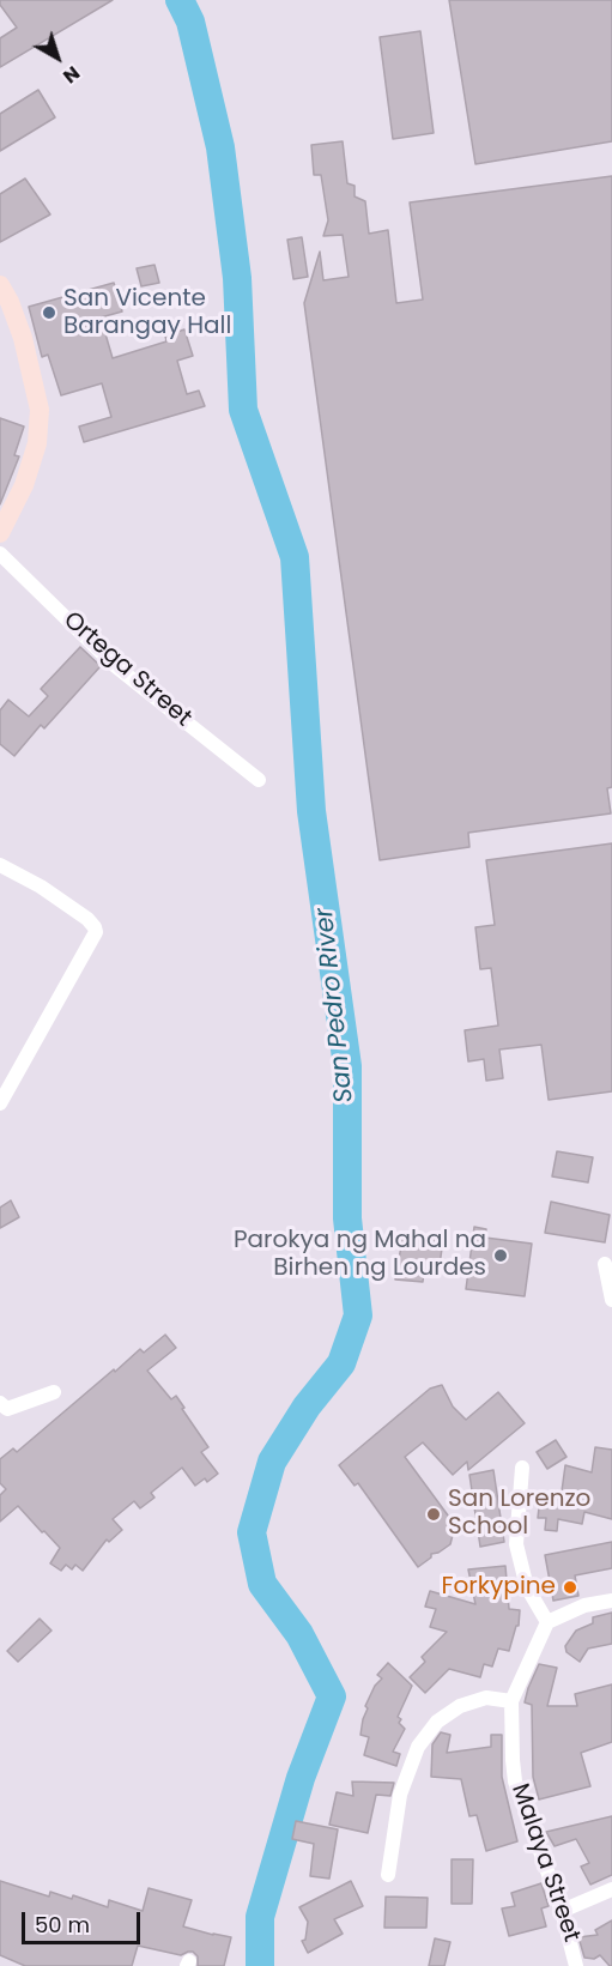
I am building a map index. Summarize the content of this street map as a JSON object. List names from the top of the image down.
{
  "streets": {
    "street": ["Ortega Street", "Malaya Street"]
  },
  "water": ["San Pedro River"],
  "places": [
    "San Vicente Barangay Hall",
    "Parokya ng Mahal na Birhen ng Lourdes",
    "San Lorenzo School",
    "Forkypine"
  ],
  "scale_bar": "50 m",
  "north": "bottom right"
}
